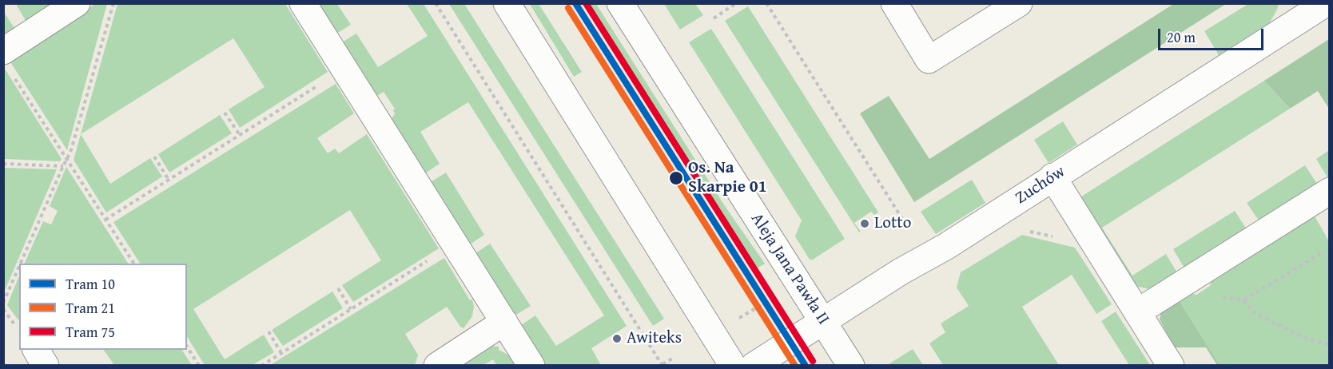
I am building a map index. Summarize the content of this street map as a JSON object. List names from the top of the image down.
{
  "streets": {
    "street": ["Zuchów", "Aleja Jana Pawła II"]
  },
  "crossings": [
    ["Zuchów", "Aleja Jana Pawła II"]
  ],
  "places": ["Os. Na Skarpie 01", "Lotto", "Awiteks"],
  "lines": ["tram line 10", "tram line 75", "tram line 21"],
  "legend": ["Tram 10", "Tram 21", "Tram 75"],
  "scale_bar": "20 m"
}
